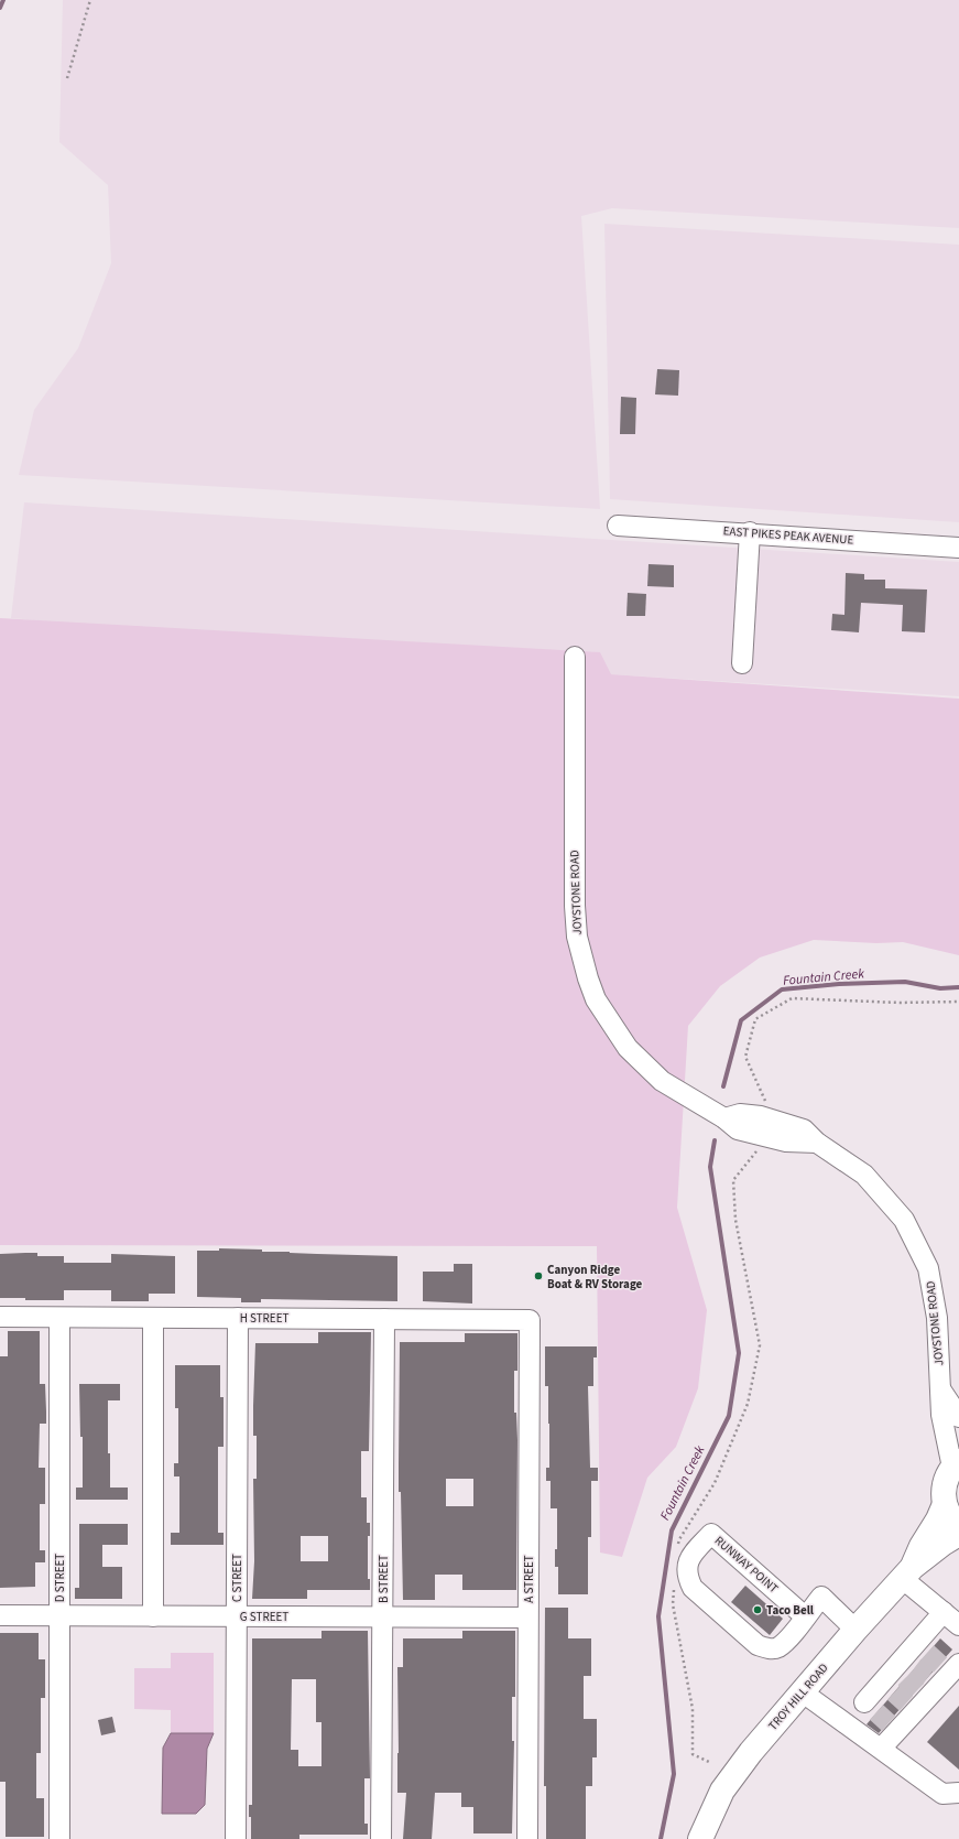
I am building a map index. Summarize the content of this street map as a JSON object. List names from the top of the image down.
{
  "streets": {
    "main road": ["TROY HILL ROAD"],
    "street": [
      "EAST PIKES PEAK AVENUE",
      "JOYSTONE ROAD",
      "H STREET",
      "RUNWAY POINT",
      "D STREET",
      "C STREET",
      "B STREET",
      "A STREET",
      "G STREET"
    ]
  },
  "crossings": [
    ["H STREET", "D STREET"],
    ["H STREET", "C STREET"],
    ["H STREET", "B STREET"],
    ["H STREET", "A STREET"],
    ["D STREET", "G STREET"],
    ["C STREET", "G STREET"],
    ["B STREET", "G STREET"],
    ["A STREET", "G STREET"]
  ],
  "water": ["Fountain Creek"],
  "places": ["Canyon Ridge Boat & RV Storage", "Taco Bell"]
}
